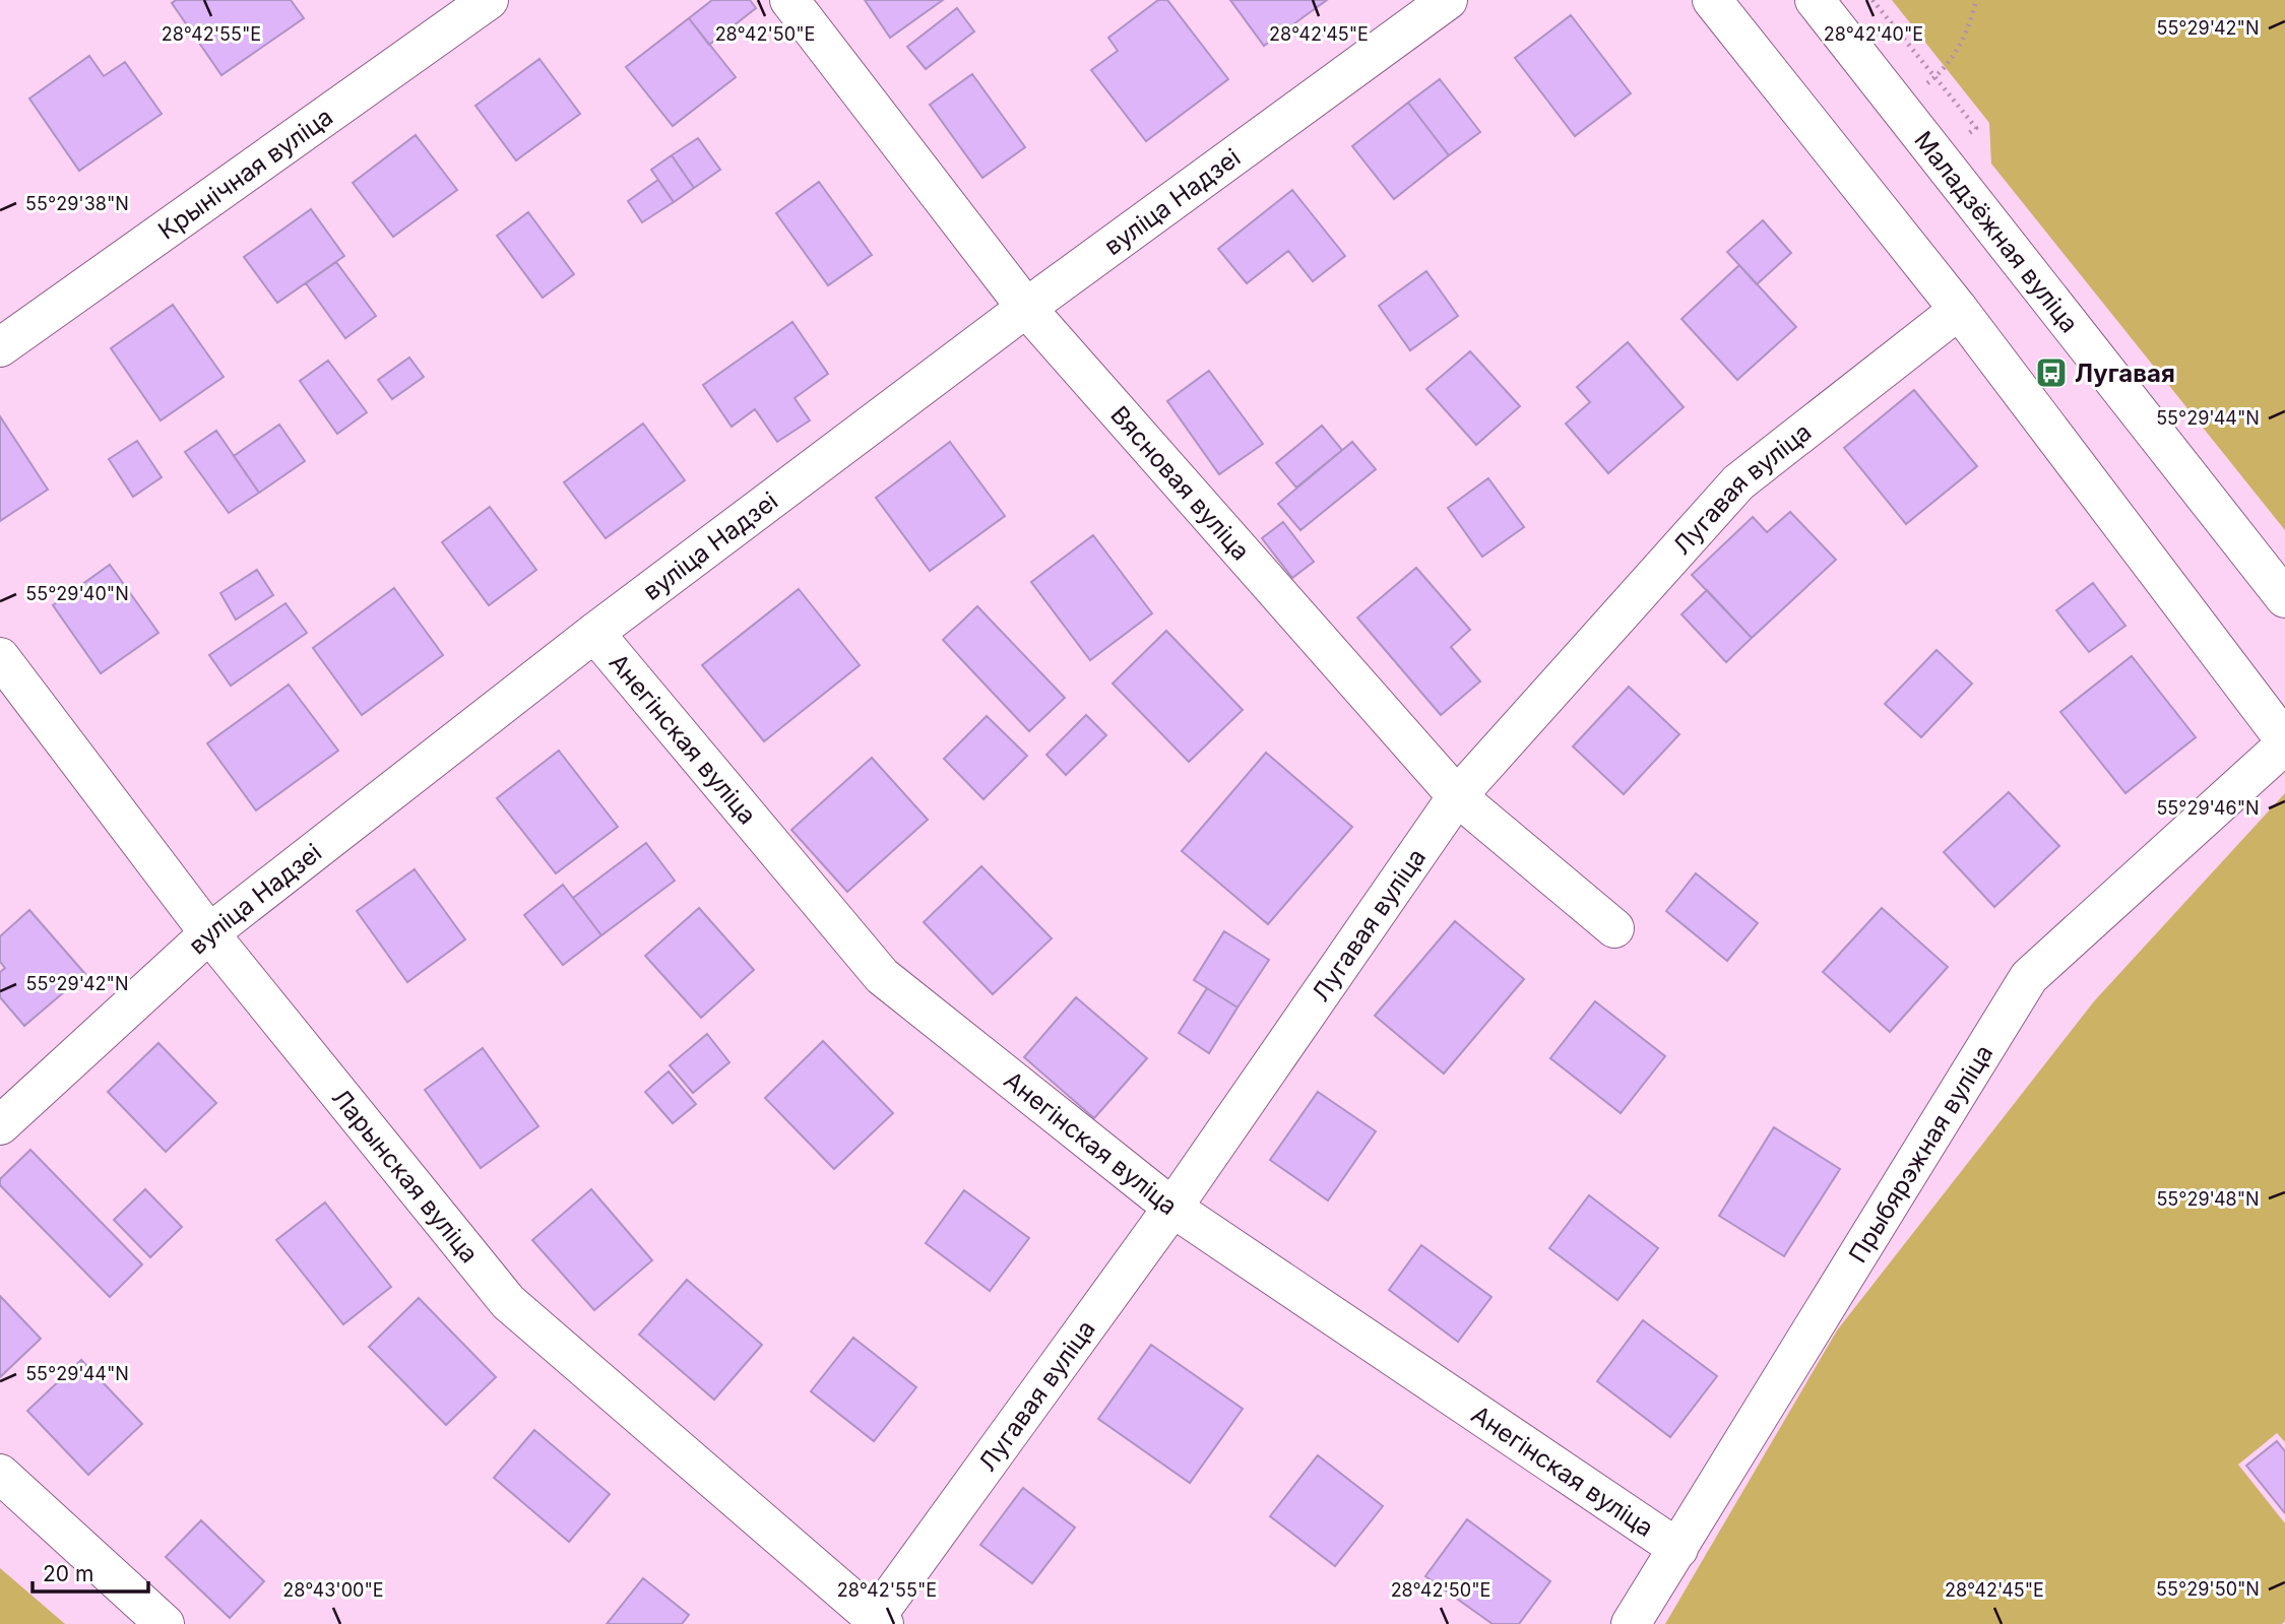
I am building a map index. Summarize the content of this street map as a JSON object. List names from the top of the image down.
{
  "streets": {
    "street": [
      "Крынічная вуліца",
      "вуліца Надзеі",
      "Маладзёжная вуліца",
      "Вясновая вуліца",
      "Лугавая вуліца",
      "Анегінская вуліца",
      "Прыбярэжная вуліца",
      "Ларынская вуліца"
    ]
  },
  "crossings": [
    ["вуліца Надзеі", "Вясновая вуліца"],
    ["вуліца Надзеі", "Анегінская вуліца"],
    ["вуліца Надзеі", "Ларынская вуліца"],
    ["Вясновая вуліца", "Лугавая вуліца"],
    ["Лугавая вуліца", "Анегінская вуліца"],
    ["Лугавая вуліца", "Ларынская вуліца"],
    ["Анегінская вуліца", "Прыбярэжная вуліца"]
  ],
  "places": {
    "bus stop": ["Лугавая"]
  },
  "scale_bar": "20 m",
  "coordinates": [
    "55°29'42\"N",
    "28°42'55\"E",
    "28°42'50\"E",
    "28°42'45\"E",
    "28°42'40\"E",
    "55°29'38\"N",
    "55°29'44\"N",
    "55°29'40\"N",
    "55°29'46\"N",
    "55°29'48\"N",
    "55°29'50\"N",
    "28°43'00\"E"
  ]
}
